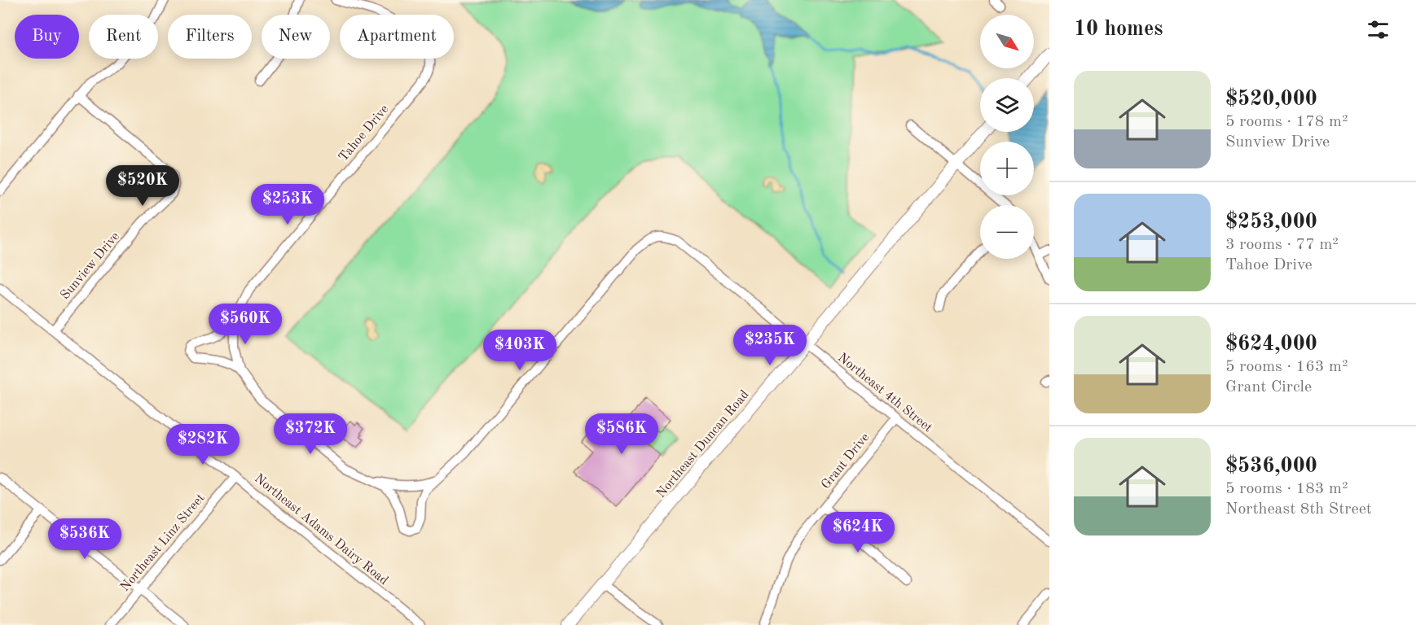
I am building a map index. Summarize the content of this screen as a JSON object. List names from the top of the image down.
{
  "streets": {
    "street": [
      "Tahoe Drive",
      "Sunview Drive",
      "Northeast 4th Street",
      "Northeast Duncan Road",
      "Grant Drive",
      "Northeast Adams Dairy Road",
      "Northeast Linz Street"
    ]
  },
  "crossings": [
    ["Sunview Drive", "Northeast Adams Dairy Road"],
    ["Northeast 4th Street", "Northeast Duncan Road"],
    ["Northeast 4th Street", "Grant Drive"],
    ["Northeast Adams Dairy Road", "Northeast Linz Street"]
  ],
  "north": "bottom right",
  "page": {
    "heading": "10 homes",
    "map_buttons": ["+", "−"],
    "chip": [
      "Buy",
      "Rent",
      "Filters",
      "New",
      "Apartment"
    ],
    "list": [
      {
        "name": "$520,000",
        "note": "5 rooms · 178 m² · Sunview Drive"
      },
      {
        "name": "$253,000",
        "note": "3 rooms · 77 m² · Tahoe Drive"
      },
      {
        "name": "$624,000",
        "note": "5 rooms · 163 m² · Grant Circle"
      },
      {
        "name": "$536,000",
        "note": "5 rooms · 183 m² · Northeast 8th Street"
      }
    ],
    "price": [
      "$520K",
      "$253K",
      "$560K",
      "$235K",
      "$403K",
      "$372K",
      "$586K",
      "$282K",
      "$624K",
      "$536K"
    ]
  }
}
